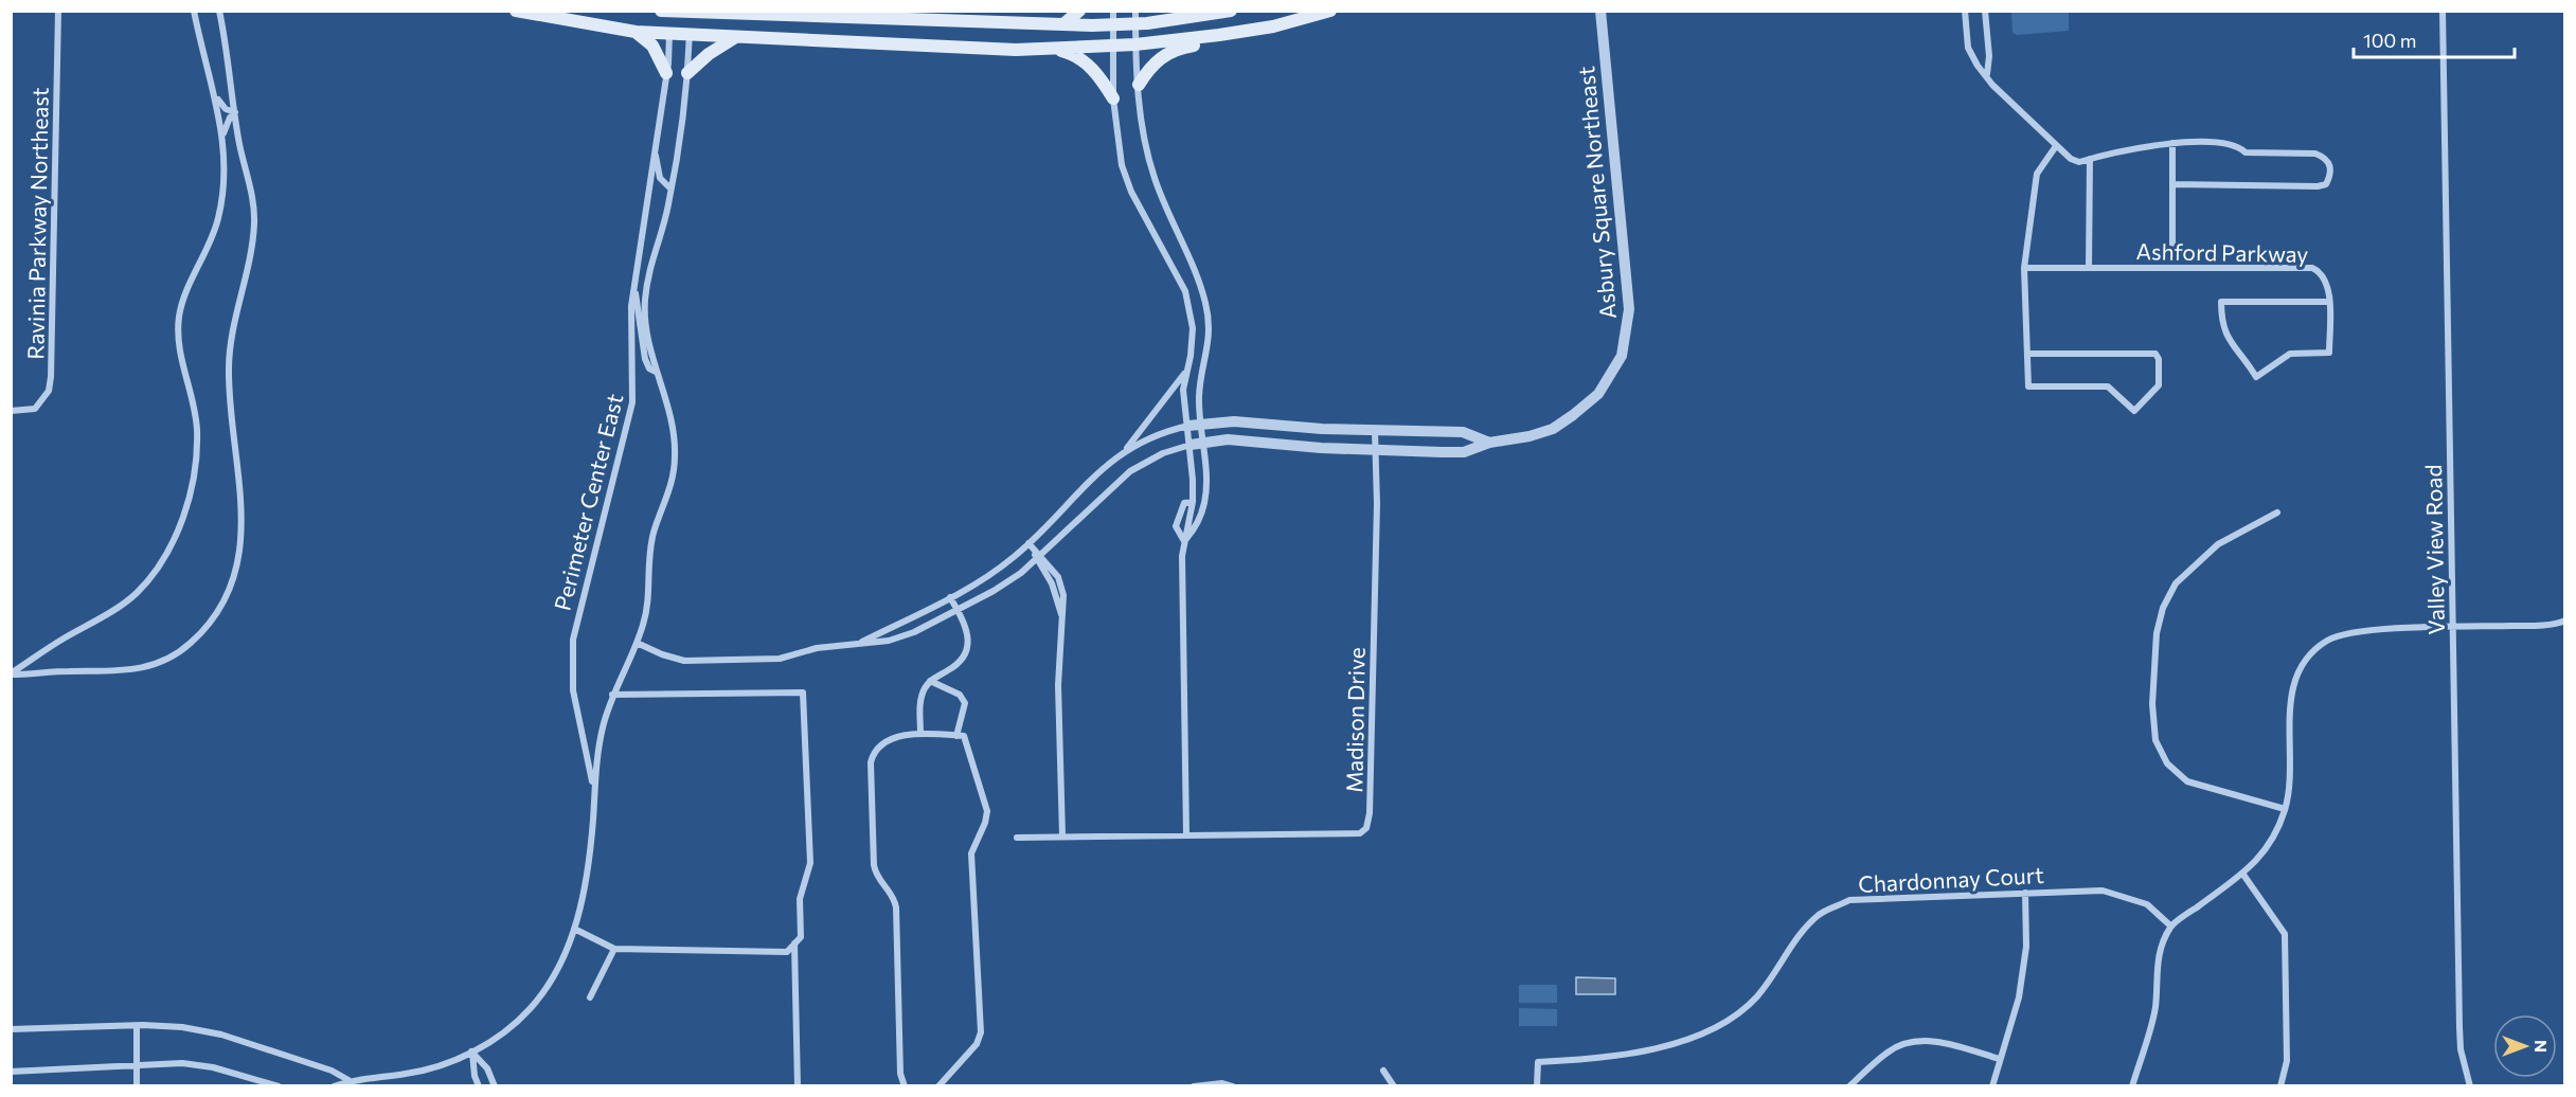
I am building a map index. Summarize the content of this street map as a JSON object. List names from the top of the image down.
{
  "streets": {
    "street": [
      "Asbury Square Northeast",
      "Ravinia Parkway Northeast",
      "Ashford Parkway",
      "Perimeter Center East",
      "Valley View Road",
      "Madison Drive",
      "Chardonnay Court"
    ]
  },
  "crossings": [
    ["Asbury Square Northeast", "Madison Drive"]
  ],
  "scale_bar": "100 m",
  "north": "right"
}
